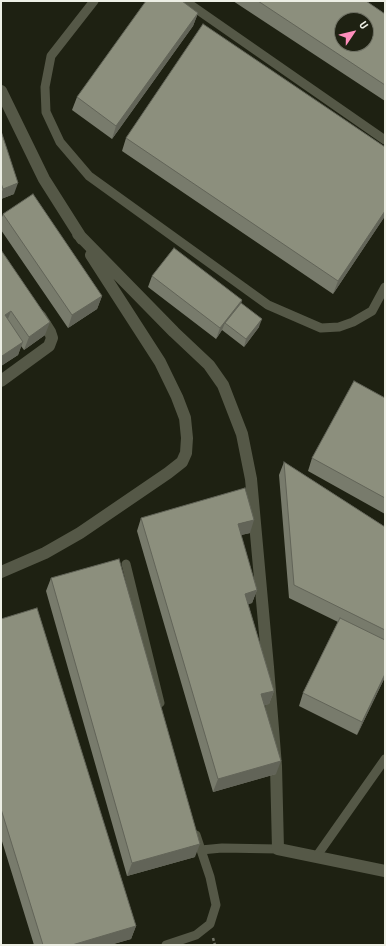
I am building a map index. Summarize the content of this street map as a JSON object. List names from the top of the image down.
{
  "north": "top right"
}
